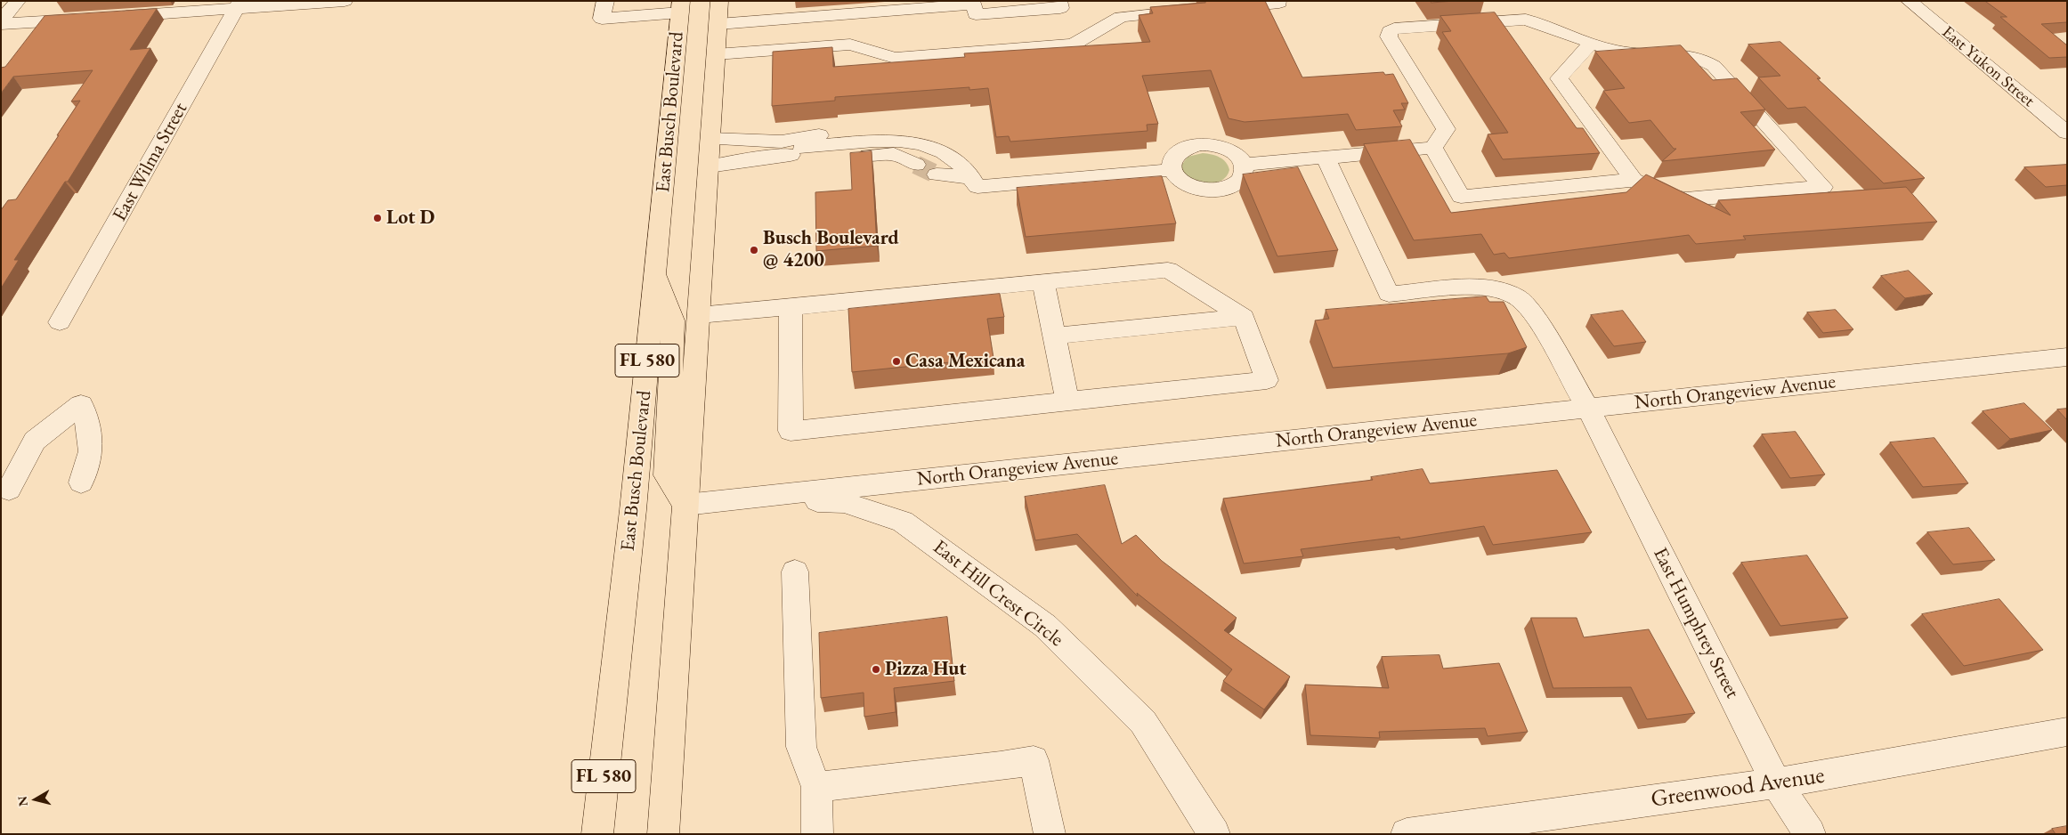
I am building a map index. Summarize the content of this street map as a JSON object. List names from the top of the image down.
{
  "streets": {
    "main road": ["East Busch Boulevard", "FL 580"],
    "street": [
      "East Yukon Street",
      "East Wilma Street",
      "North Orangeview Avenue",
      "East Hill Crest Circle",
      "East Humphrey Street",
      "Greenwood Avenue"
    ]
  },
  "crossings": [
    ["East Busch Boulevard", "North Orangeview Avenue"],
    ["North Orangeview Avenue", "East Hill Crest Circle"],
    ["North Orangeview Avenue", "East Humphrey Street"],
    ["East Humphrey Street", "Greenwood Avenue"]
  ],
  "places": [
    "Lot D",
    "Busch Boulevard @ 4200",
    "Casa Mexicana",
    "Pizza Hut"
  ],
  "north": "left"
}
